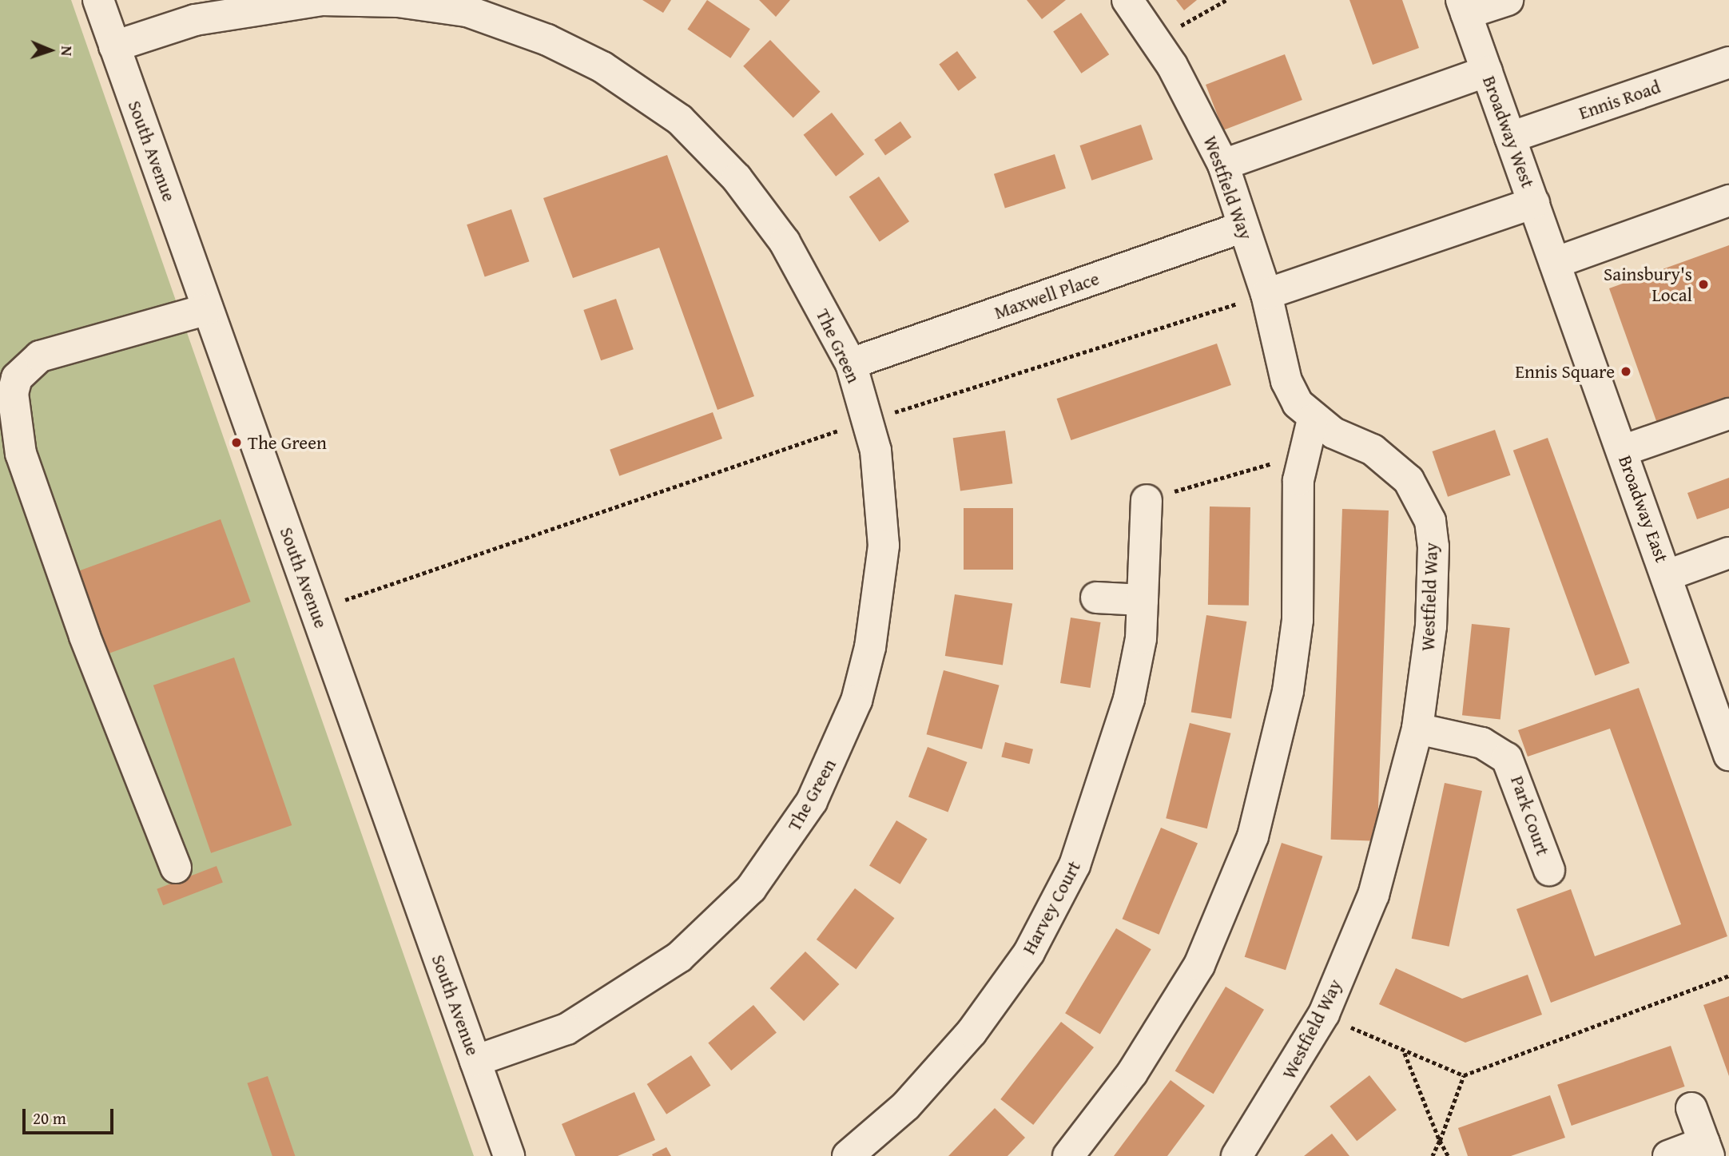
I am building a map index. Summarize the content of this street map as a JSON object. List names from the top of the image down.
{
  "streets": {
    "street": [
      "Ennis Road",
      "Broadway West",
      "South Avenue",
      "Westfield Way",
      "Maxwell Place",
      "The Green",
      "Broadway East",
      "Park Court",
      "Harvey Court"
    ]
  },
  "crossings": [
    ["Ennis Road", "Broadway West"],
    ["Broadway West", "Broadway East"],
    ["South Avenue", "The Green"],
    ["Westfield Way", "Maxwell Place"],
    ["Westfield Way", "Park Court"],
    ["Maxwell Place", "The Green"]
  ],
  "places": ["Sainsbury's Local", "Ennis Square", "The Green"],
  "scale_bar": "20 m",
  "north": "right"
}
